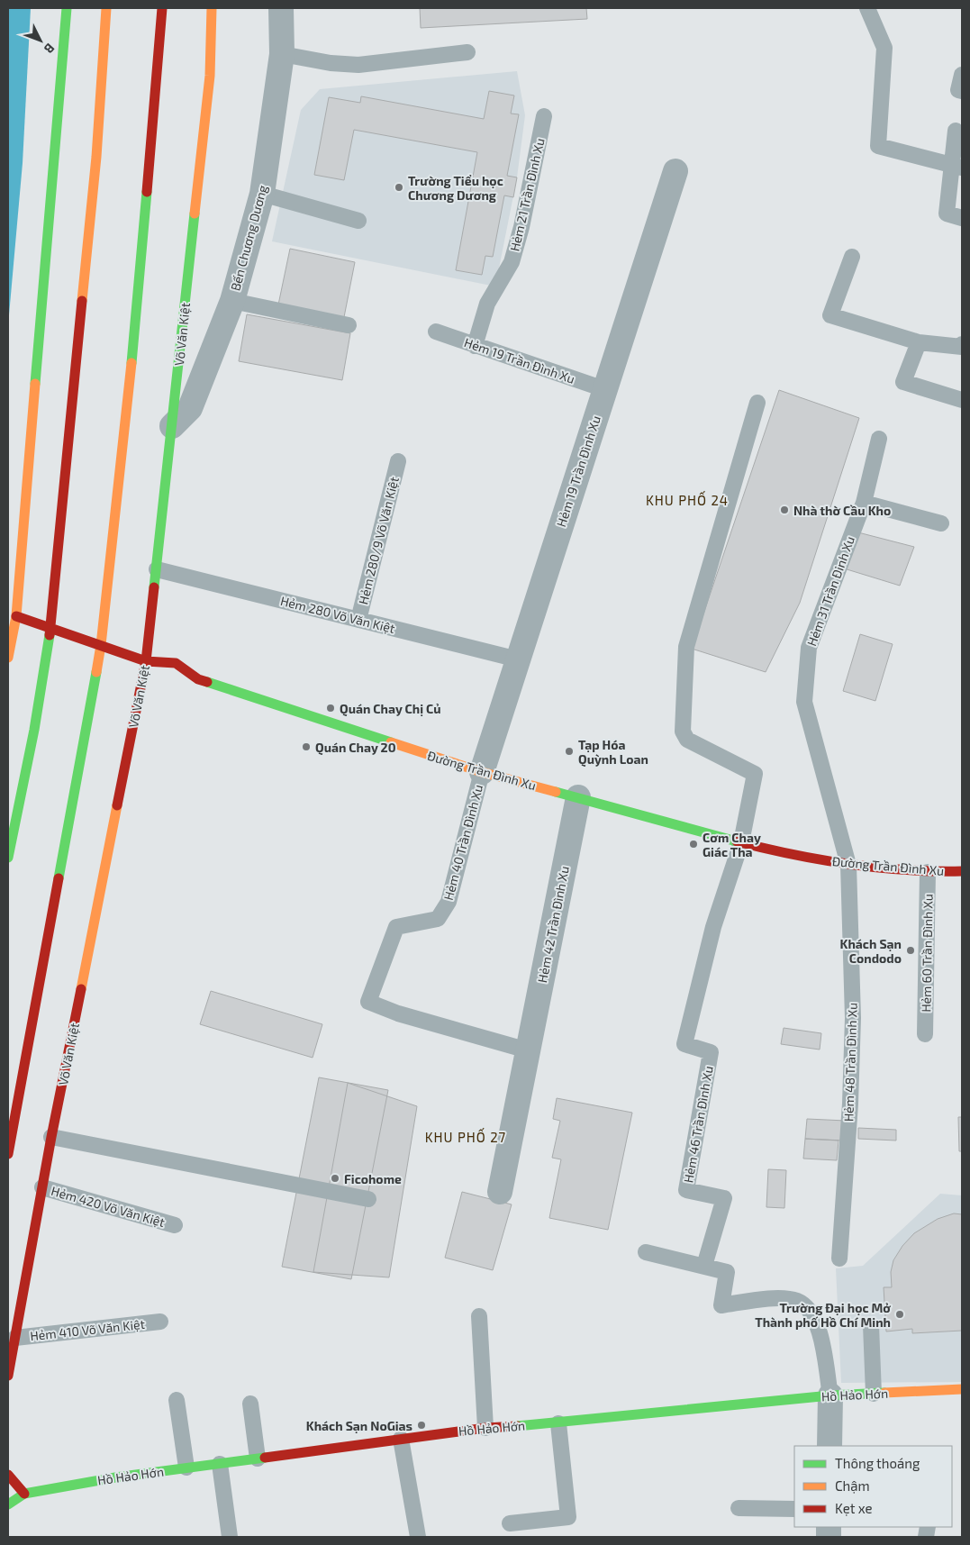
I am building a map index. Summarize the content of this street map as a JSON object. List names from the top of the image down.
{
  "streets": {
    "main road": ["Võ Văn Kiệt", "Đường Trần Ðình Xu", "Hồ Hảo Hớn"],
    "street": ["Bến Chương Dương", "Hẻm 19 Trần Ðình Xu", "Hẻm 42 Trần Ðình Xu"],
    "lane": [
      "Hẻm 21 Trần Đình Xu",
      "Hẻm 19 Trần Đình Xu",
      "Hẻm 280/9 Võ Văn Kiệt",
      "Hẻm 31 Trần Đinh Xu",
      "Hẻm 280 Võ Văn Kiệt",
      "Hẻm 40 Trần Đình Xu",
      "Hẻm 60 Trần Ðình Xu",
      "Hẻm 48 Trần Ðình Xu",
      "Hẻm 46 Trần Ðình Xu",
      "Hẻm 420 Võ Văn Kiệt",
      "Hẻm 410 Võ Văn Kiệt"
    ]
  },
  "crossings": [
    ["Hẻm 21 Trần Đình Xu", "Hẻm 19 Trần Đình Xu"],
    ["Bến Chương Dương", "Võ Văn Kiệt"],
    ["Võ Văn Kiệt", "Hẻm 280 Võ Văn Kiệt"],
    ["Võ Văn Kiệt", "Đường Trần Ðình Xu"],
    ["Võ Văn Kiệt", "Hẻm 420 Võ Văn Kiệt"],
    ["Võ Văn Kiệt", "Hẻm 410 Võ Văn Kiệt"],
    ["Hẻm 19 Trần Đình Xu", "Hẻm 19 Trần Ðình Xu"],
    ["Hẻm 19 Trần Ðình Xu", "Hẻm 280 Võ Văn Kiệt"],
    ["Hẻm 19 Trần Ðình Xu", "Đường Trần Ðình Xu"],
    ["Hẻm 19 Trần Ðình Xu", "Hẻm 40 Trần Đình Xu"],
    ["Hẻm 280/9 Võ Văn Kiệt", "Hẻm 280 Võ Văn Kiệt"],
    ["Hẻm 31 Trần Đinh Xu", "Đường Trần Ðình Xu"],
    ["Hẻm 31 Trần Đinh Xu", "Hẻm 48 Trần Ðình Xu"],
    ["Đường Trần Ðình Xu", "Hẻm 40 Trần Đình Xu"],
    ["Đường Trần Ðình Xu", "Hẻm 42 Trần Ðình Xu"],
    ["Đường Trần Ðình Xu", "Hẻm 60 Trần Ðình Xu"],
    ["Đường Trần Ðình Xu", "Hẻm 48 Trần Ðình Xu"],
    ["Đường Trần Ðình Xu", "Hẻm 46 Trần Ðình Xu"],
    ["Hẻm 40 Trần Đình Xu", "Hẻm 42 Trần Ðình Xu"]
  ],
  "districts": ["KHU PHỐ 24", "KHU PHỐ 27"],
  "places": [
    "Trường Tiểu học Chương Dương",
    "Nhà thờ Cầu Kho",
    "Quán Chay Chị Củ",
    "Quán Chay 20",
    "Tạp Hóa Quỳnh Loan",
    "Cơm Chay Giác Tha",
    "Khách Sạn Condodo",
    "Ficohome",
    "Trường Đại học Mở Thành phố Hồ Chí Minh",
    "Khách Sạn NoGias"
  ],
  "legend": ["Thông thoáng", "Chậm", "Kẹt xe"],
  "north": "bottom right"
}
